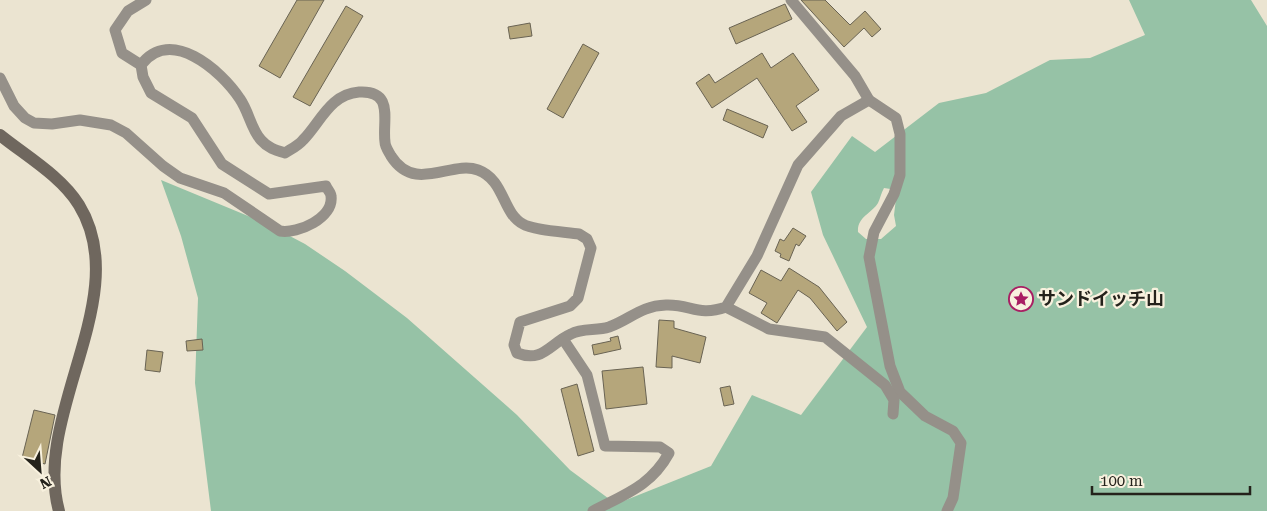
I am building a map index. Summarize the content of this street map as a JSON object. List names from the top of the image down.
{
  "places": {
    "place": ["サンドイッチ山"]
  },
  "scale_bar": "100 m",
  "north": "bottom right"
}
